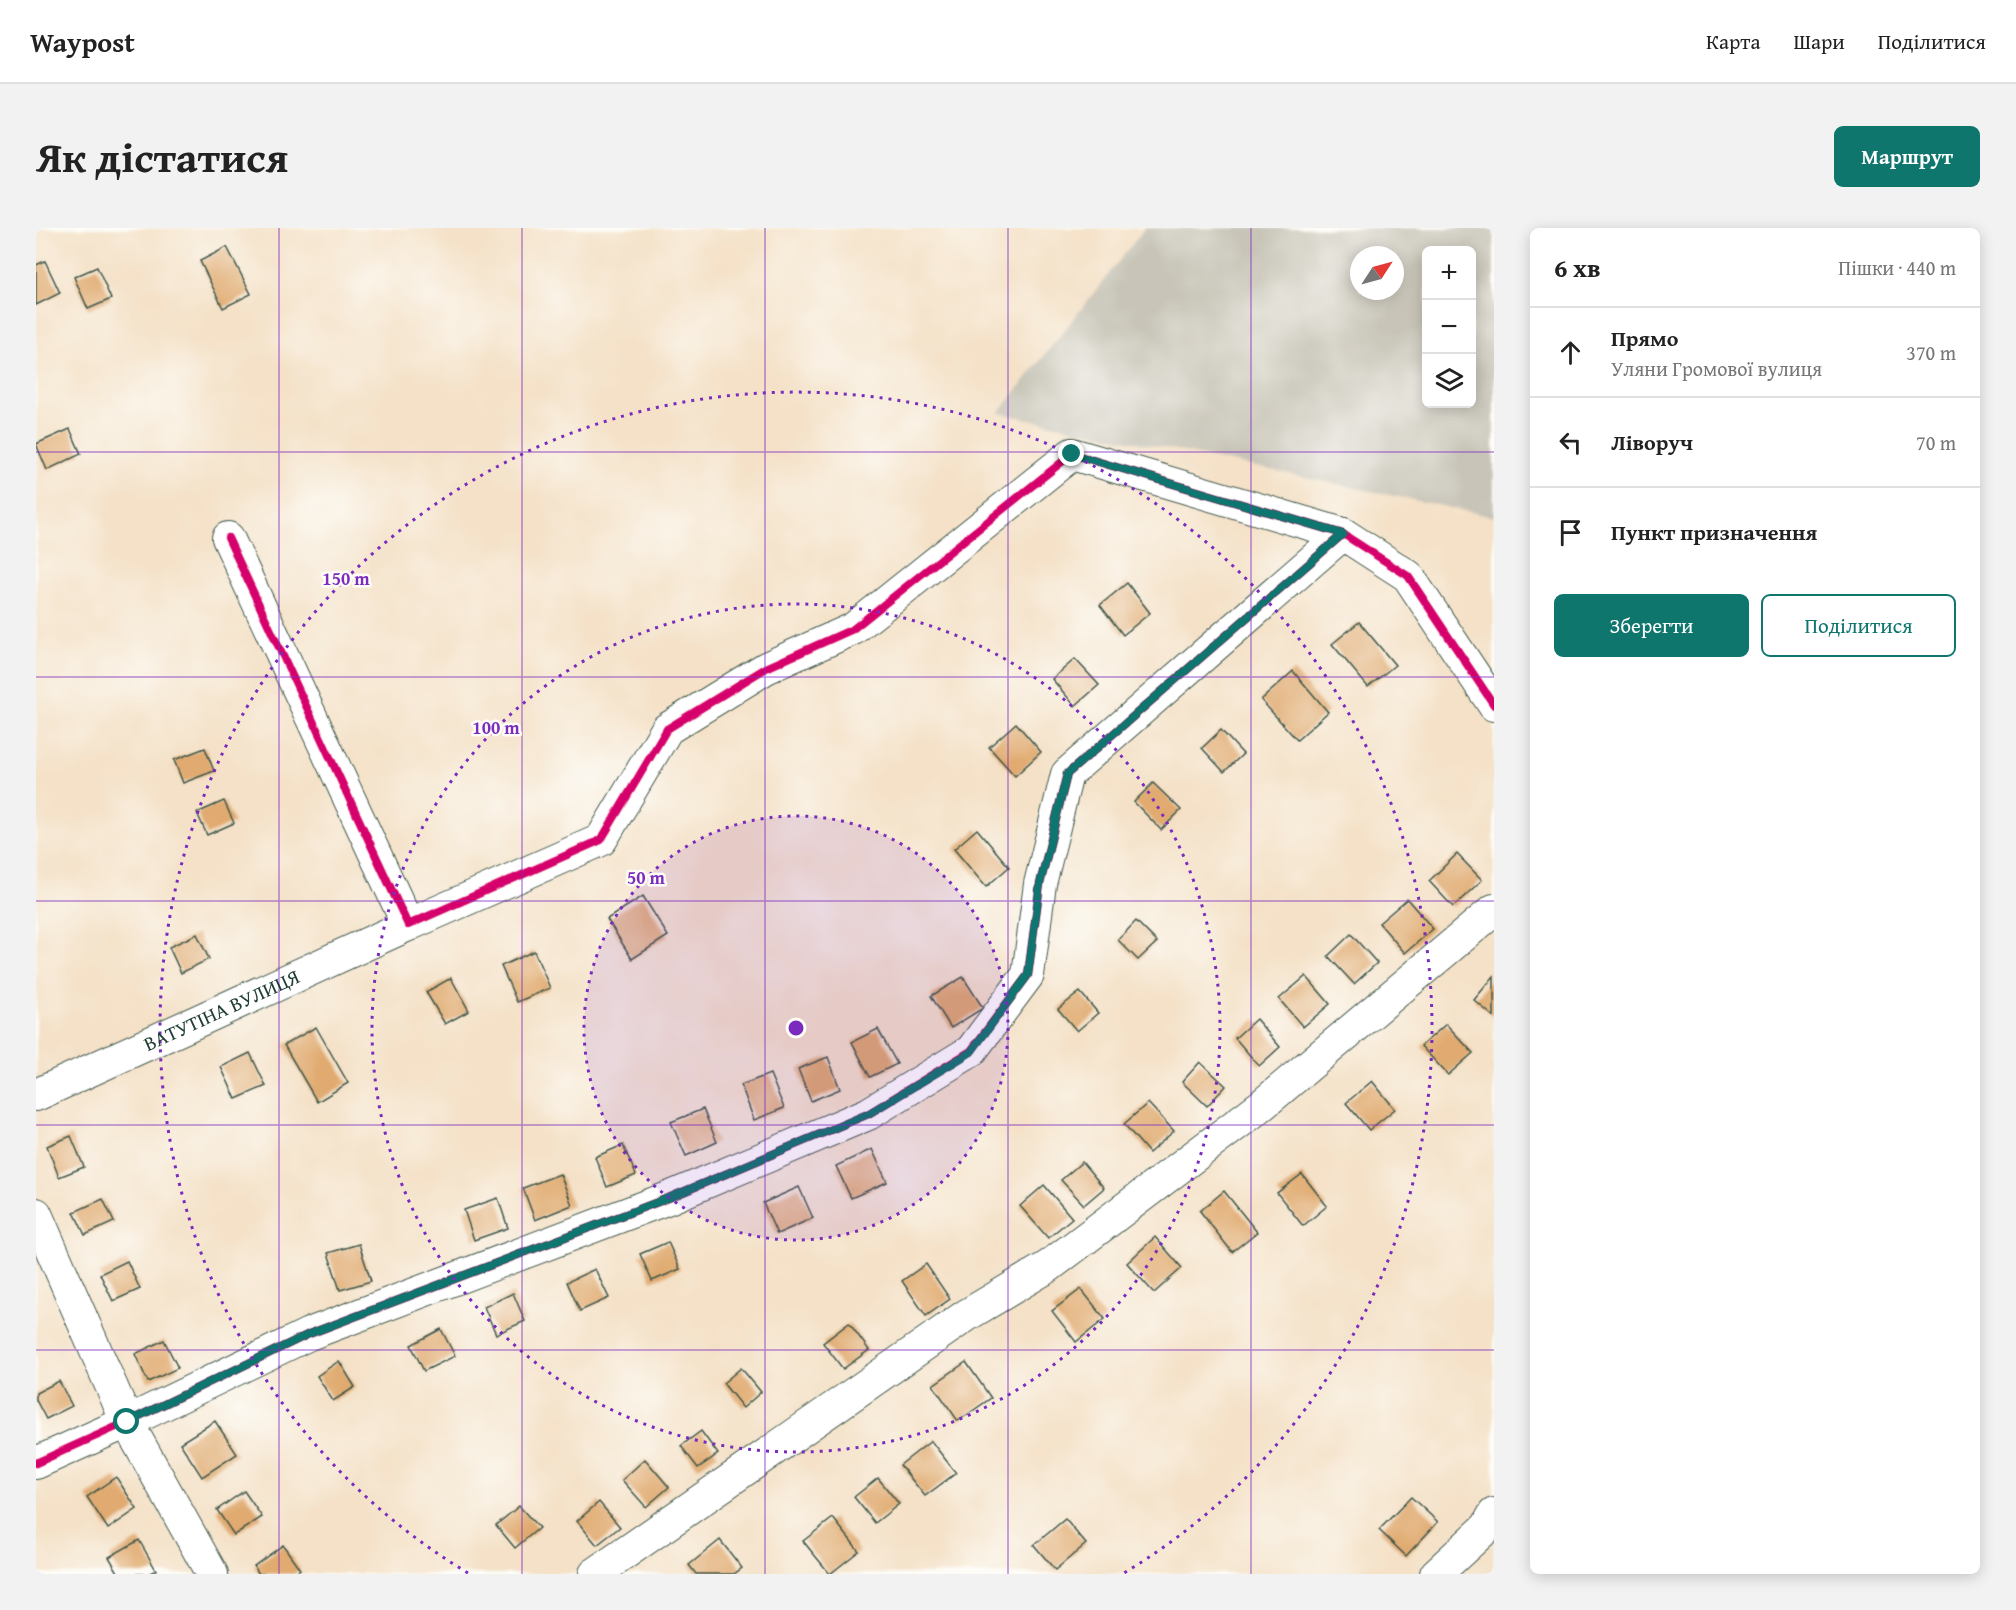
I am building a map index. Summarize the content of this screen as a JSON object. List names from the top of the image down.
{
  "streets": {
    "street": ["ВАТУТІНА ВУЛИЦЯ"]
  },
  "north": "top right",
  "page": {
    "header": "Waypost",
    "nav": ["Карта", "Шари", "Поділитися"],
    "title": "Як дістатися",
    "buttons": [
      "Маршрут",
      ["Зберегти", "Поділитися"]
    ],
    "heading": ["6 хв", "Пішки · 440 m"],
    "map_buttons": ["+", "−"],
    "list": [
      ["Прямо", "Уляни Громової вулиця", "370 m"],
      ["Ліворуч", "70 m"],
      "Пункт призначення"
    ]
  },
  "rings": ["150 m", "100 m", "50 m"]
}
